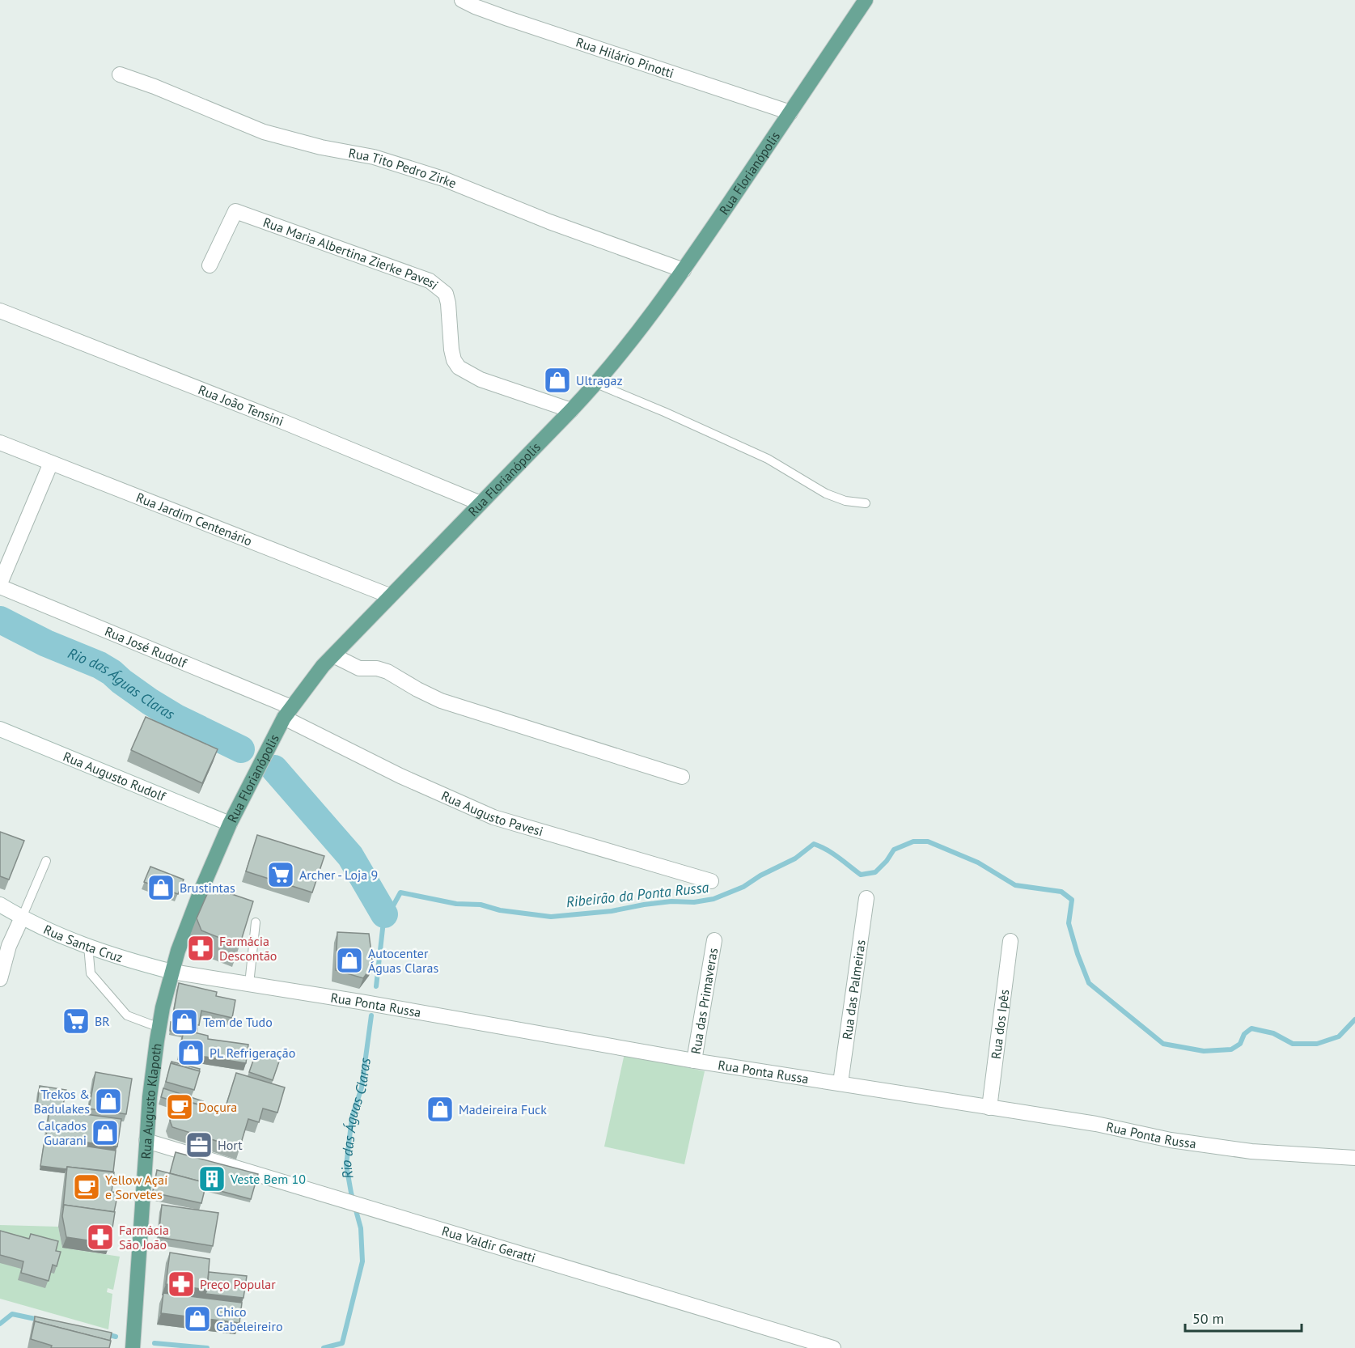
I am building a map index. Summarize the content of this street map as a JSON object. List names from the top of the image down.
{
  "streets": {
    "main road": ["Rua Florianópolis", "Rua Augusto Klapoth"],
    "street": [
      "Rua Hilário Pinotti",
      "Rua Tito Pedro Zirke",
      "Rua Maria Albertina Zierke Pavesi",
      "Rua João Tensini",
      "Rua Jardim Centenário",
      "Rua José Rudolf",
      "Rua Augusto Rudolf",
      "Rua Augusto Pavesi",
      "Rua Santa Cruz",
      "Rua das Palmeiras",
      "Rua das Primaveras",
      "Rua Ponta Russa",
      "Rua dos Ipês",
      "Rua Valdir Geratti"
    ]
  },
  "crossings": [
    ["Rua Hilário Pinotti", "Rua Florianópolis"],
    ["Rua Tito Pedro Zirke", "Rua Florianópolis"],
    ["Rua Florianópolis", "Rua Maria Albertina Zierke Pavesi"],
    ["Rua Florianópolis", "Rua João Tensini"],
    ["Rua Florianópolis", "Rua Jardim Centenário"],
    ["Rua Florianópolis", "Rua José Rudolf"],
    ["Rua Florianópolis", "Rua Augusto Rudolf"],
    ["Rua Florianópolis", "Rua Augusto Pavesi"],
    ["Rua Florianópolis", "Rua Santa Cruz"],
    ["Rua Florianópolis", "Rua Ponta Russa"],
    ["Rua Florianópolis", "Rua Augusto Klapoth"],
    ["Rua Jardim Centenário", "Rua José Rudolf"],
    ["Rua José Rudolf", "Rua Augusto Pavesi"],
    ["Rua Santa Cruz", "Rua Ponta Russa"],
    ["Rua Santa Cruz", "Rua Augusto Klapoth"],
    ["Rua das Palmeiras", "Rua Ponta Russa"],
    ["Rua das Primaveras", "Rua Ponta Russa"],
    ["Rua Ponta Russa", "Rua dos Ipês"],
    ["Rua Ponta Russa", "Rua Augusto Klapoth"],
    ["Rua Augusto Klapoth", "Rua Valdir Geratti"]
  ],
  "water": ["Rio das Águas Claras", "Ribeirão da Ponta Russa"],
  "places": {
    "shop": [
      "Ultragaz",
      "Brustintas",
      "Autocenter Águas Claras",
      "Tem de Tudo",
      "PL Refrigeração",
      "Trekos & Badulakes",
      "Madeireira Fuck",
      "Calçados Guarani",
      "Chico Cabeleireiro"
    ],
    "supermarket": ["Archer - Loja 9", "BR"],
    "pharmacy": ["Farmácia Descontão", "Farmácia São João", "Preço Popular"],
    "cafe": ["Doçura", "Yellow Açaí e Sorvetes"],
    "office": ["Hort"],
    "building": ["Veste Bem 10"]
  },
  "scale_bar": "50 m"
}
